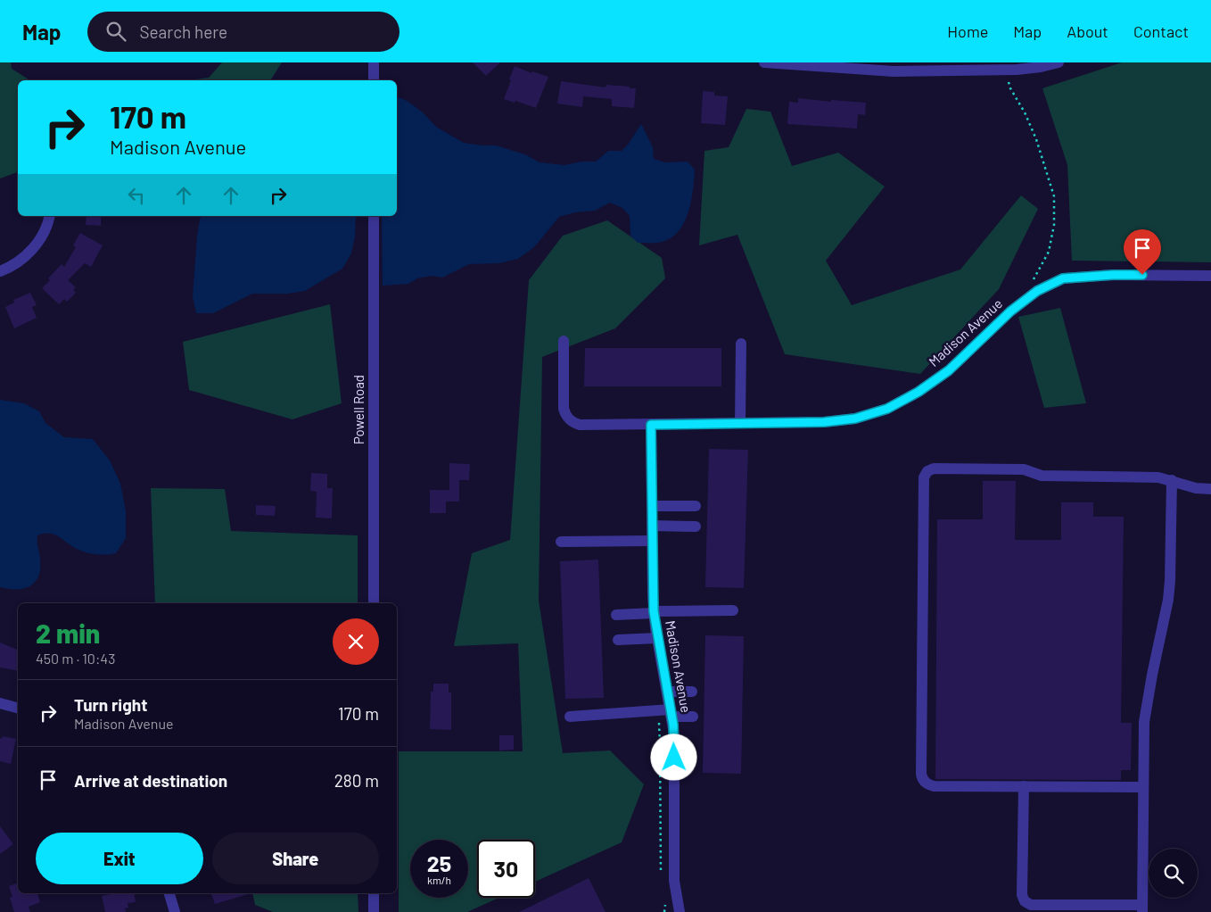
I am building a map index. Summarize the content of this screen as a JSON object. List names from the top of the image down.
{
  "streets": {
    "street": ["Madison Avenue", "Powell Road"]
  },
  "page": {
    "header": "Map",
    "search": "Search here",
    "nav": [
      "Home",
      "Map",
      "About",
      "Contact"
    ],
    "turn": ["170 m", "Madison Avenue"],
    "heading": ["2 min", "450 m · 10:43"],
    "list": [
      {
        "name": "Turn right",
        "note": "Madison Avenue",
        "value": "170 m"
      },
      {
        "name": "Arrive at destination",
        "value": "280 m"
      }
    ],
    "buttons": ["Exit", "Share"],
    "speed": "25 km/h",
    "limit": "30"
  }
}
